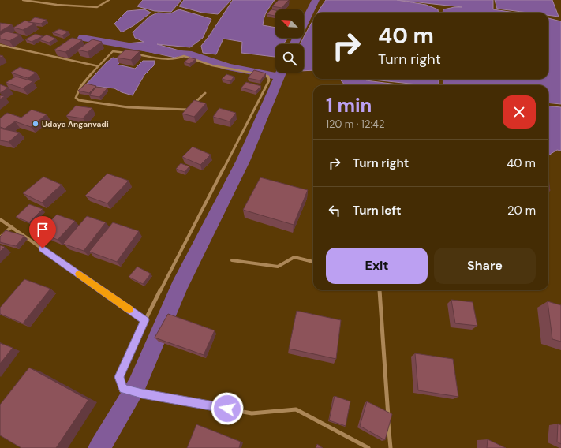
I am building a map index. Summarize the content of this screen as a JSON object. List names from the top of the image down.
{
  "places": ["Udaya Anganvadi"],
  "north": "top left",
  "page": {
    "turn": ["40 m", "Turn right"],
    "heading": ["1 min", "120 m · 12:42"],
    "list": [
      {
        "name": "Turn right",
        "value": "40 m"
      },
      {
        "name": "Turn left",
        "value": "20 m"
      }
    ],
    "buttons": ["Exit", "Share"]
  }
}
